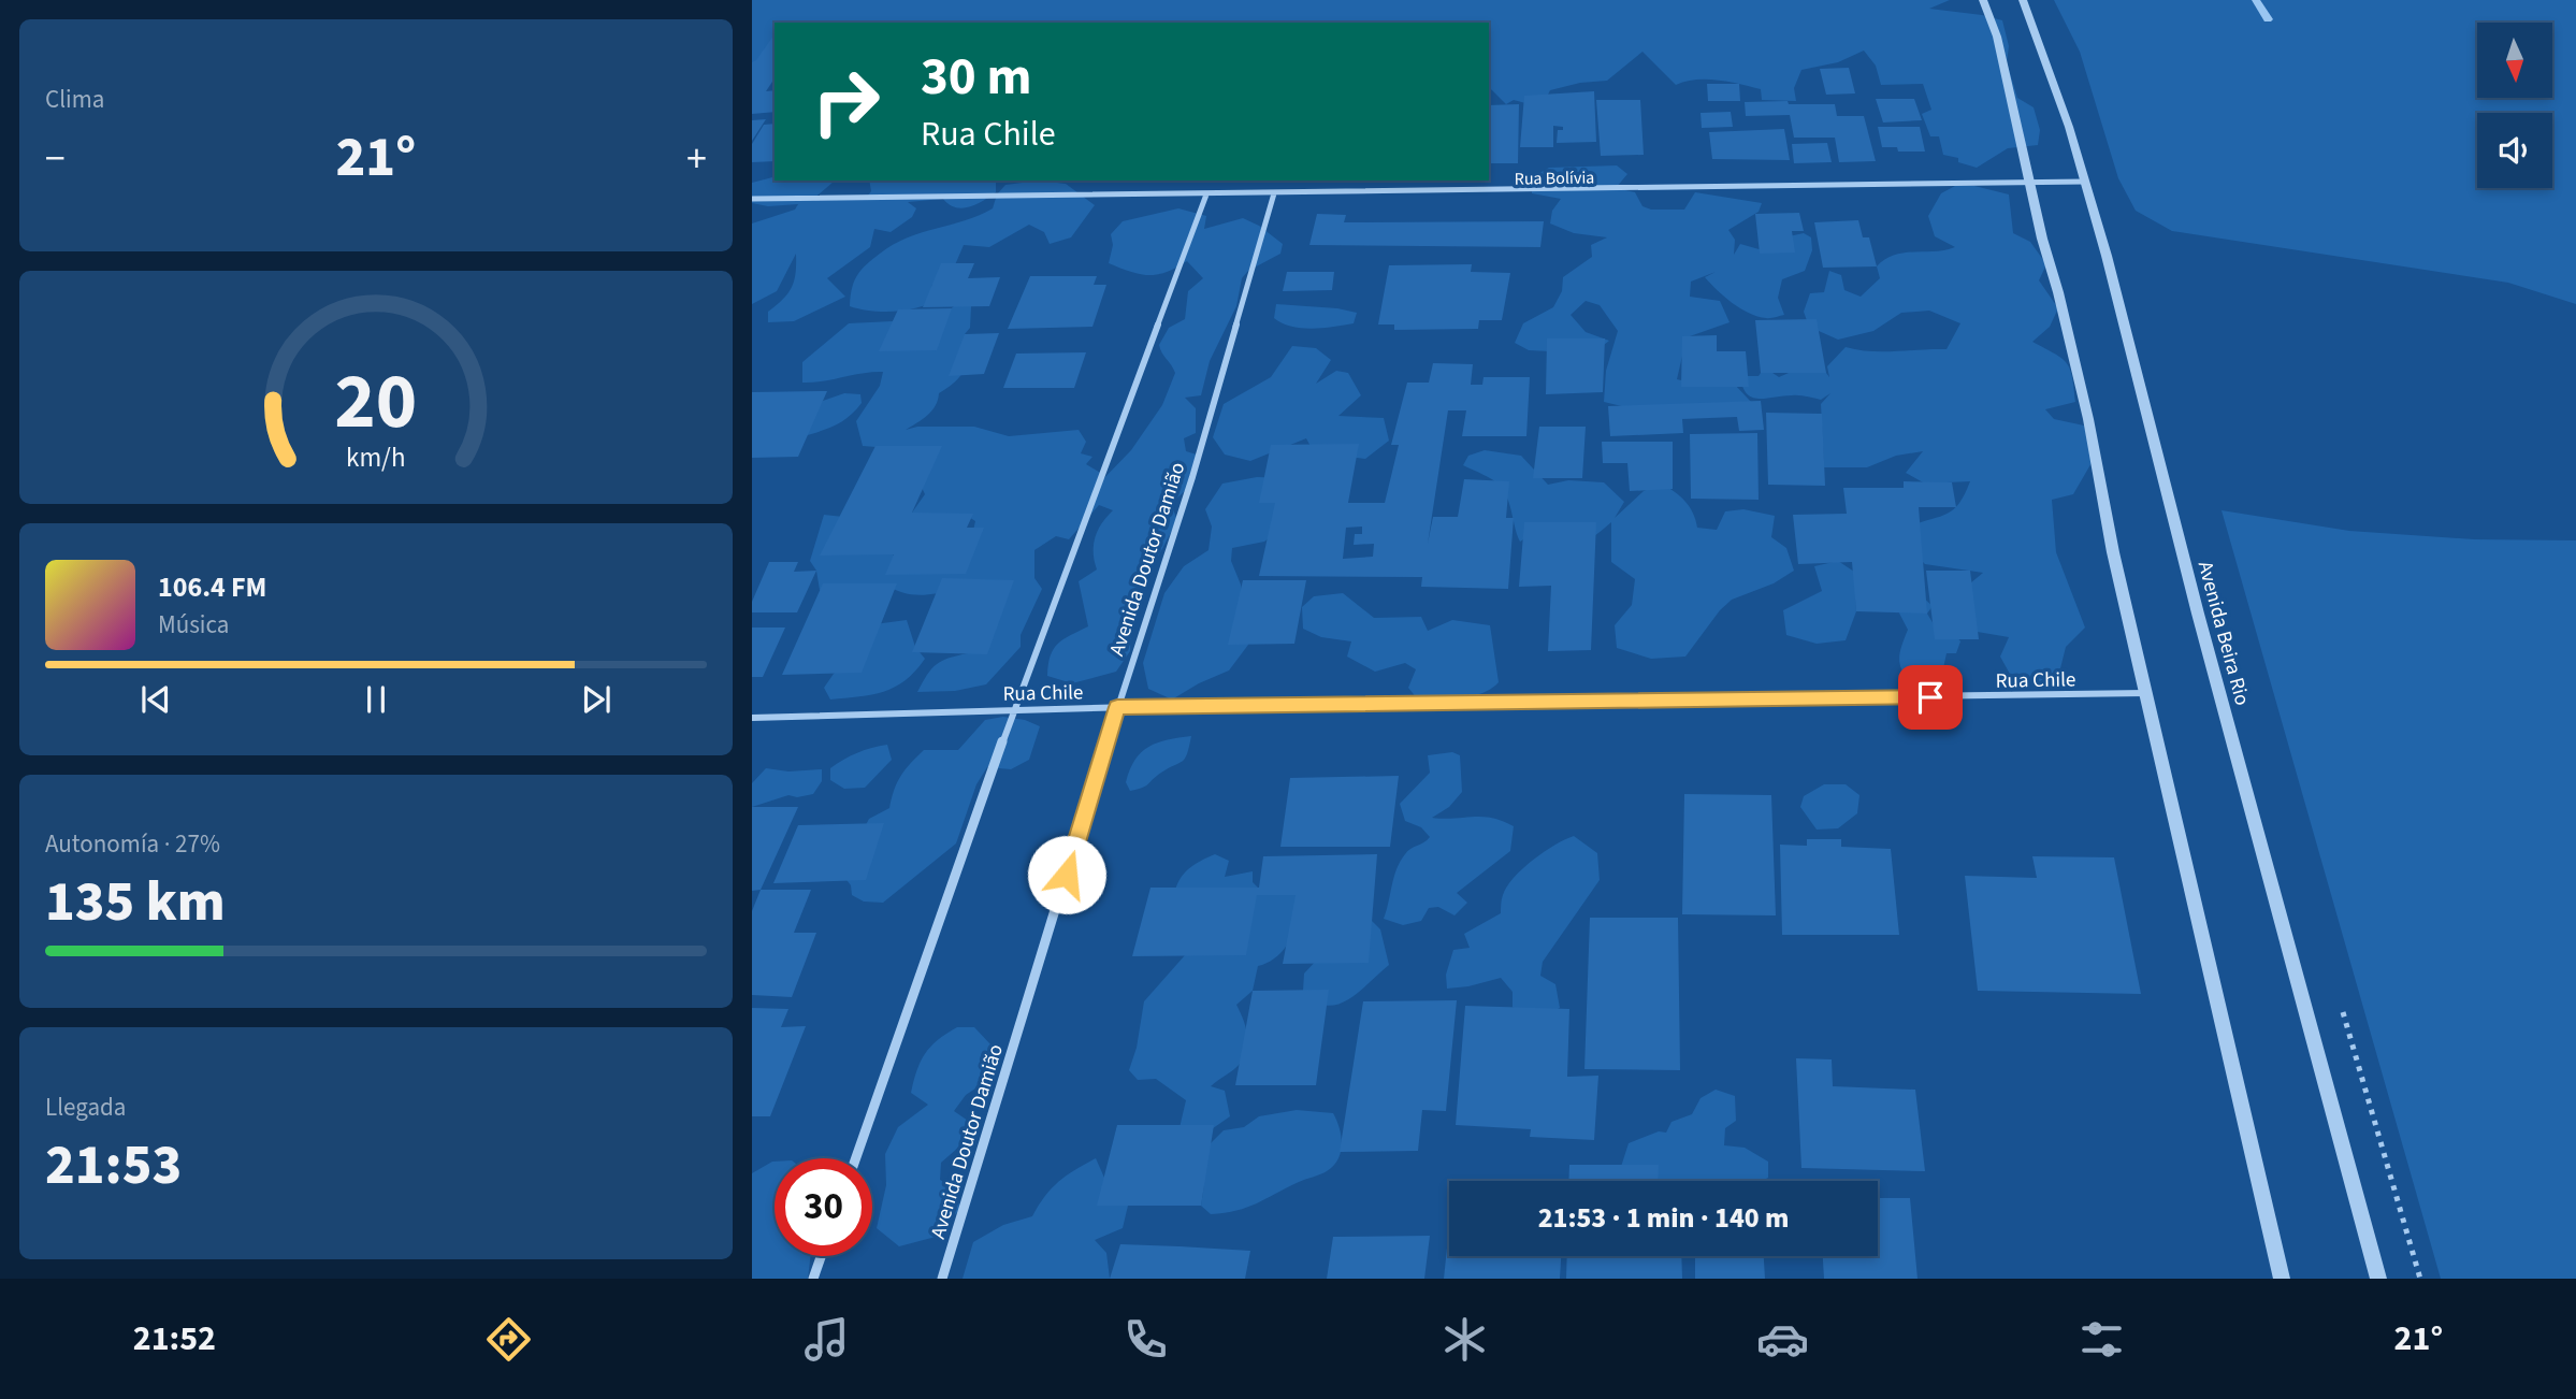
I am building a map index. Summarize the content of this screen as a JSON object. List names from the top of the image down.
{
  "streets": {
    "street": [
      "Rua Bolívia",
      "Avenida Doutor Damião",
      "Avenida Beira Rio",
      "Rua Chile"
    ]
  },
  "crossings": [
    ["Rua Bolívia", "Avenida Doutor Damião"],
    ["Rua Bolívia", "Avenida Beira Rio"],
    ["Avenida Doutor Damião", "Rua Chile"]
  ],
  "north": "bottom",
  "page": {
    "tile": [
      "Clima",
      ["Autonomía · 27%", "135 km"],
      ["Llegada", "21:53"]
    ],
    "turn": ["30 m", "Rua Chile"],
    "heat": ["−", "21°", "+"],
    "song": ["106.4 FM", "Música"],
    "limit": "30",
    "trip": "21:53 · 1 min · 140 m",
    "tabs": ["21:52", "21°"],
    "gauge": ["20", "km/h"]
  }
}
